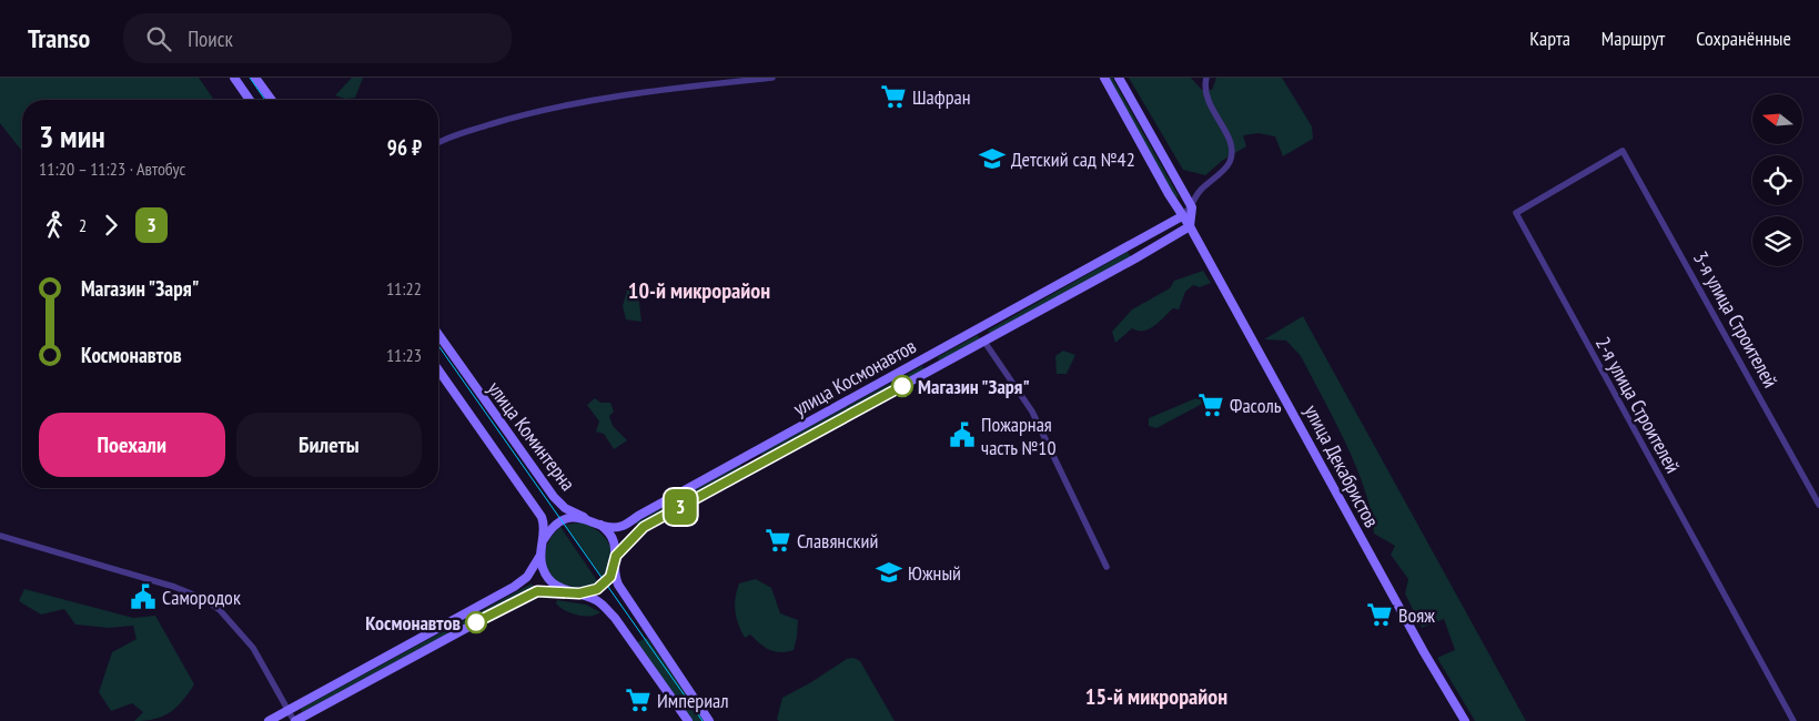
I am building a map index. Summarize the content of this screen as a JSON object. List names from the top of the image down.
{
  "streets": {
    "street": [
      "3-я улица Строителей",
      "улица Космонавтов",
      "2-я улица Строителей",
      "улица Коминтерна",
      "улица Декабристов"
    ]
  },
  "crossings": [
    ["3-я улица Строителей", "2-я улица Строителей"],
    ["улица Космонавтов", "улица Коминтерна"],
    ["улица Космонавтов", "улица Декабристов"]
  ],
  "districts": ["10-й микрорайон", "15-й микрорайон"],
  "places": {
    "supermarket": [
      "Шафран",
      "Фасоль",
      "Славянский",
      "Вояж",
      "Империал"
    ],
    "school or university": ["Детский сад №42", "Южный"],
    "other": ["Магазин \"Заря\"", "Космонавтов"],
    "public building": ["Пожарная часть №10", "Самородок"]
  },
  "lines": ["bus line 3"],
  "north": "left",
  "page": {
    "header": "Transo",
    "search": "Поиск",
    "nav": ["Карта", "Маршрут", "Сохранённые"],
    "on_map": "3",
    "heading": ["3 мин", "11:20 – 11:23 · Автобус", "96 ₽"],
    "legs": ["2", "3"],
    "list": [
      {
        "name": "Магазин \"Заря\"",
        "value": "11:22"
      },
      {
        "name": "Космонавтов",
        "value": "11:23"
      }
    ],
    "buttons": ["Поехали", "Билеты"]
  }
}
